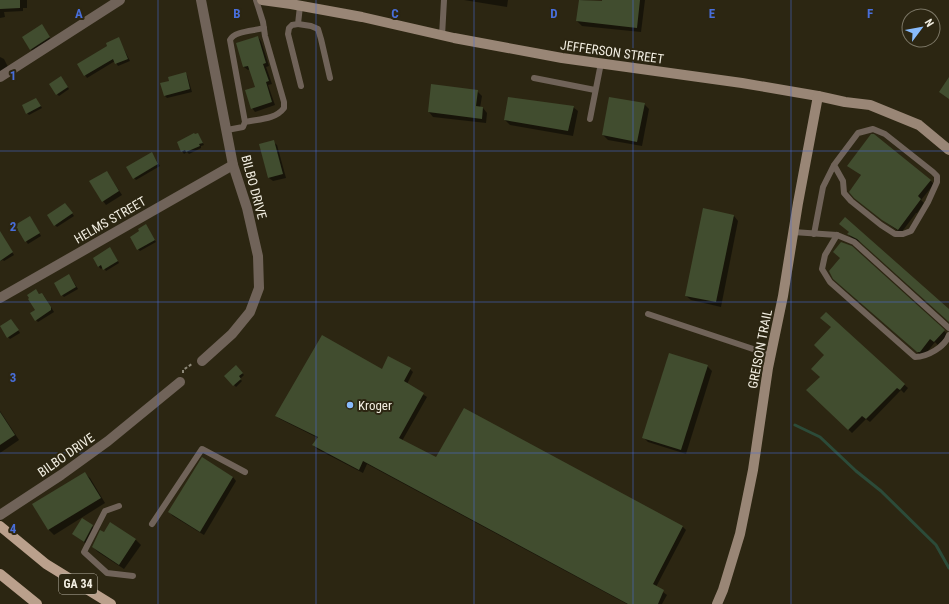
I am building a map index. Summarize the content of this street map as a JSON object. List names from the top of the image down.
{
  "streets": {
    "main road": ["GA 34"],
    "street": [
      "JEFFERSON STREET",
      "BILBO DRIVE",
      "HELMS STREET",
      "GREISON TRAIL"
    ]
  },
  "crossings": [
    ["JEFFERSON STREET", "GREISON TRAIL"],
    ["BILBO DRIVE", "HELMS STREET"]
  ],
  "places": ["Kroger"],
  "north": "top right",
  "grid": {
    "columns": [
      "A",
      "B",
      "C",
      "D",
      "E",
      "F"
    ],
    "rows": [
      "1",
      "2",
      "3",
      "4"
    ]
  }
}
